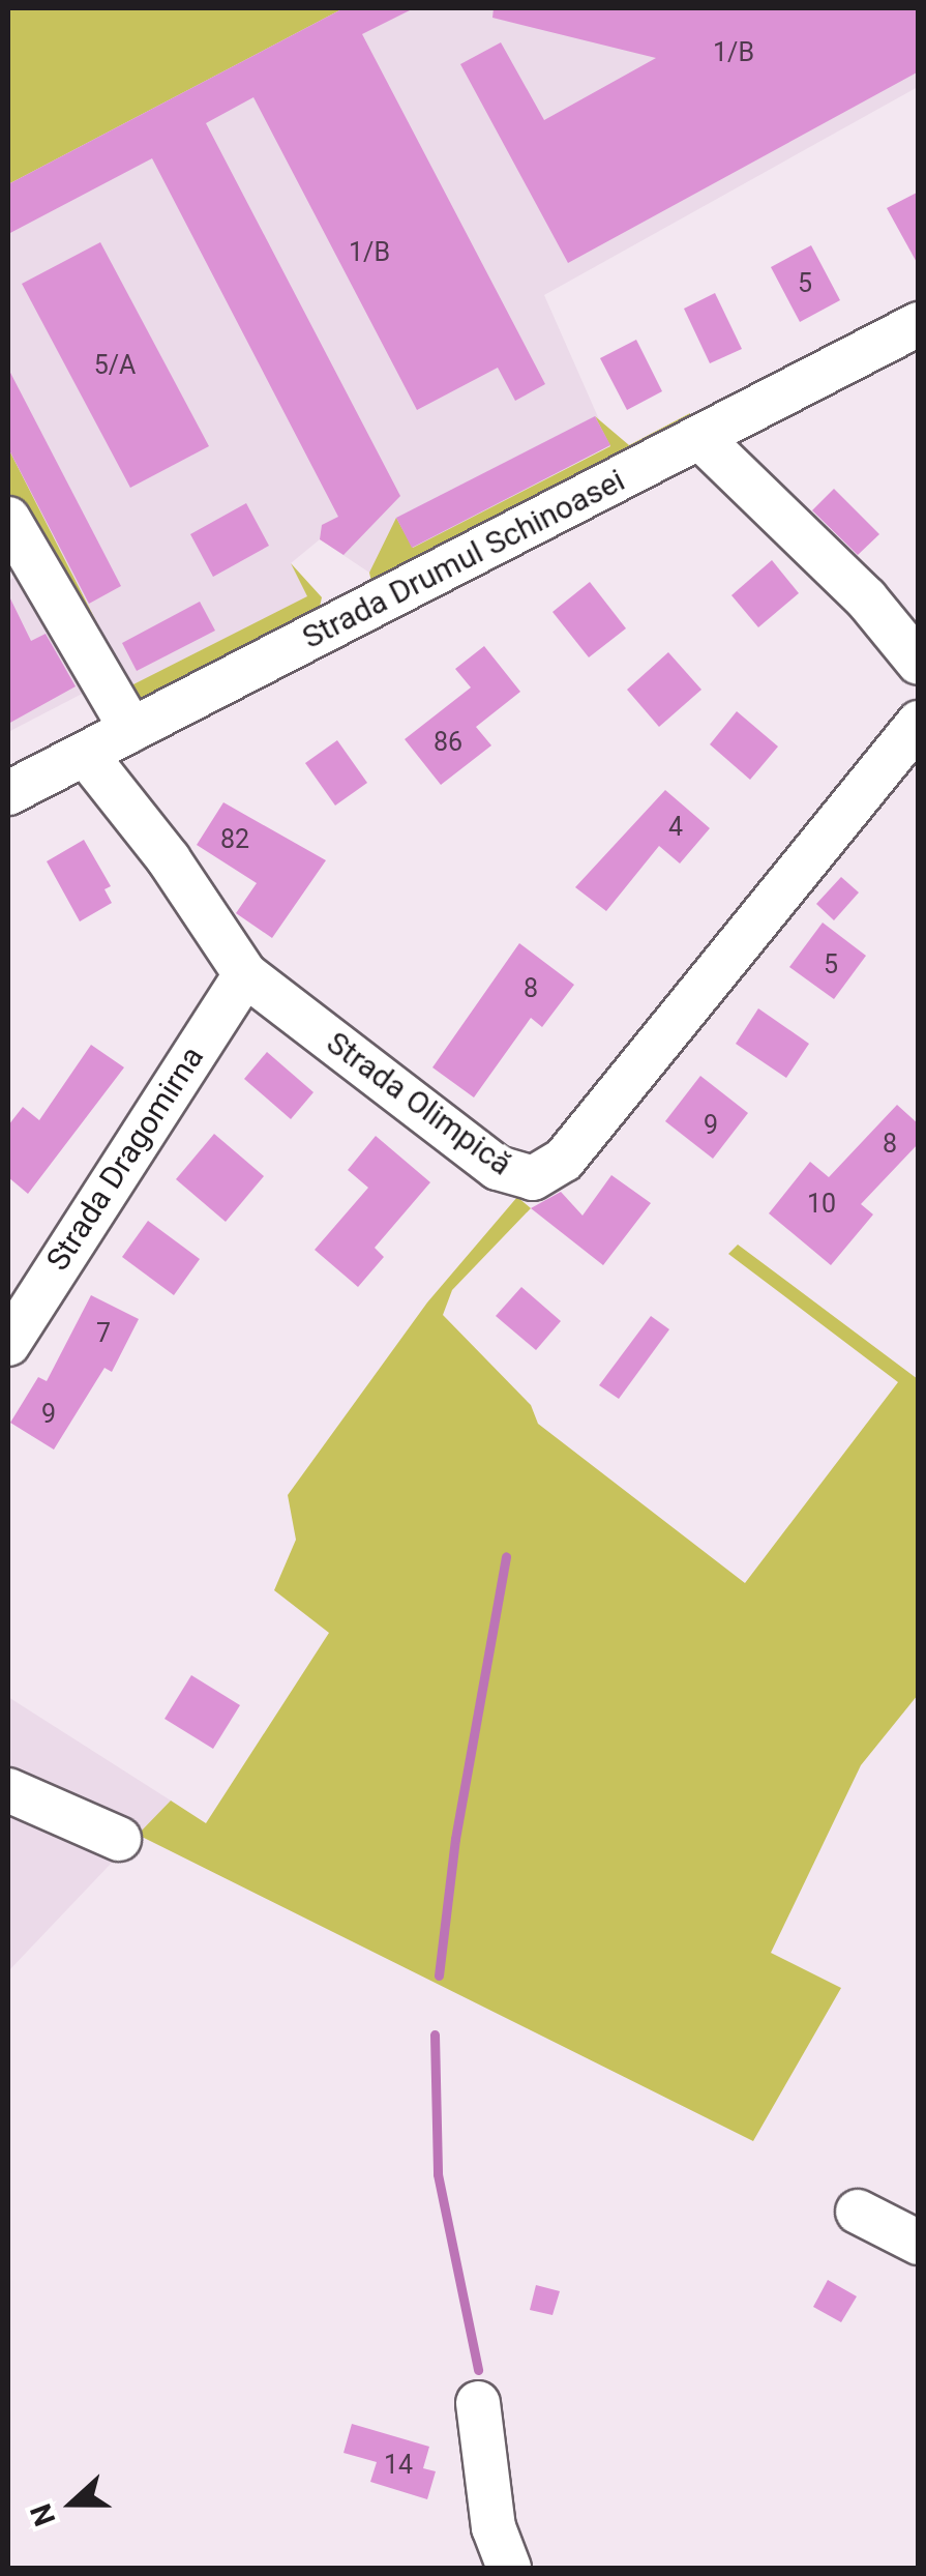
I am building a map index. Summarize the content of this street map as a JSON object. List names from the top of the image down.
{
  "streets": {
    "street": ["Strada Drumul Schinoasei", "Strada Olimpică", "Strada Dragomirna"]
  },
  "crossings": [
    ["Strada Drumul Schinoasei", "Strada Olimpică"],
    ["Strada Olimpică", "Strada Dragomirna"]
  ],
  "house_numbers": [
    "1/B",
    "1/B",
    "5",
    "5/A",
    "86",
    "4",
    "82",
    "5",
    "8",
    "9",
    "8",
    "10",
    "7",
    "9",
    "14"
  ],
  "north": "left"
}
